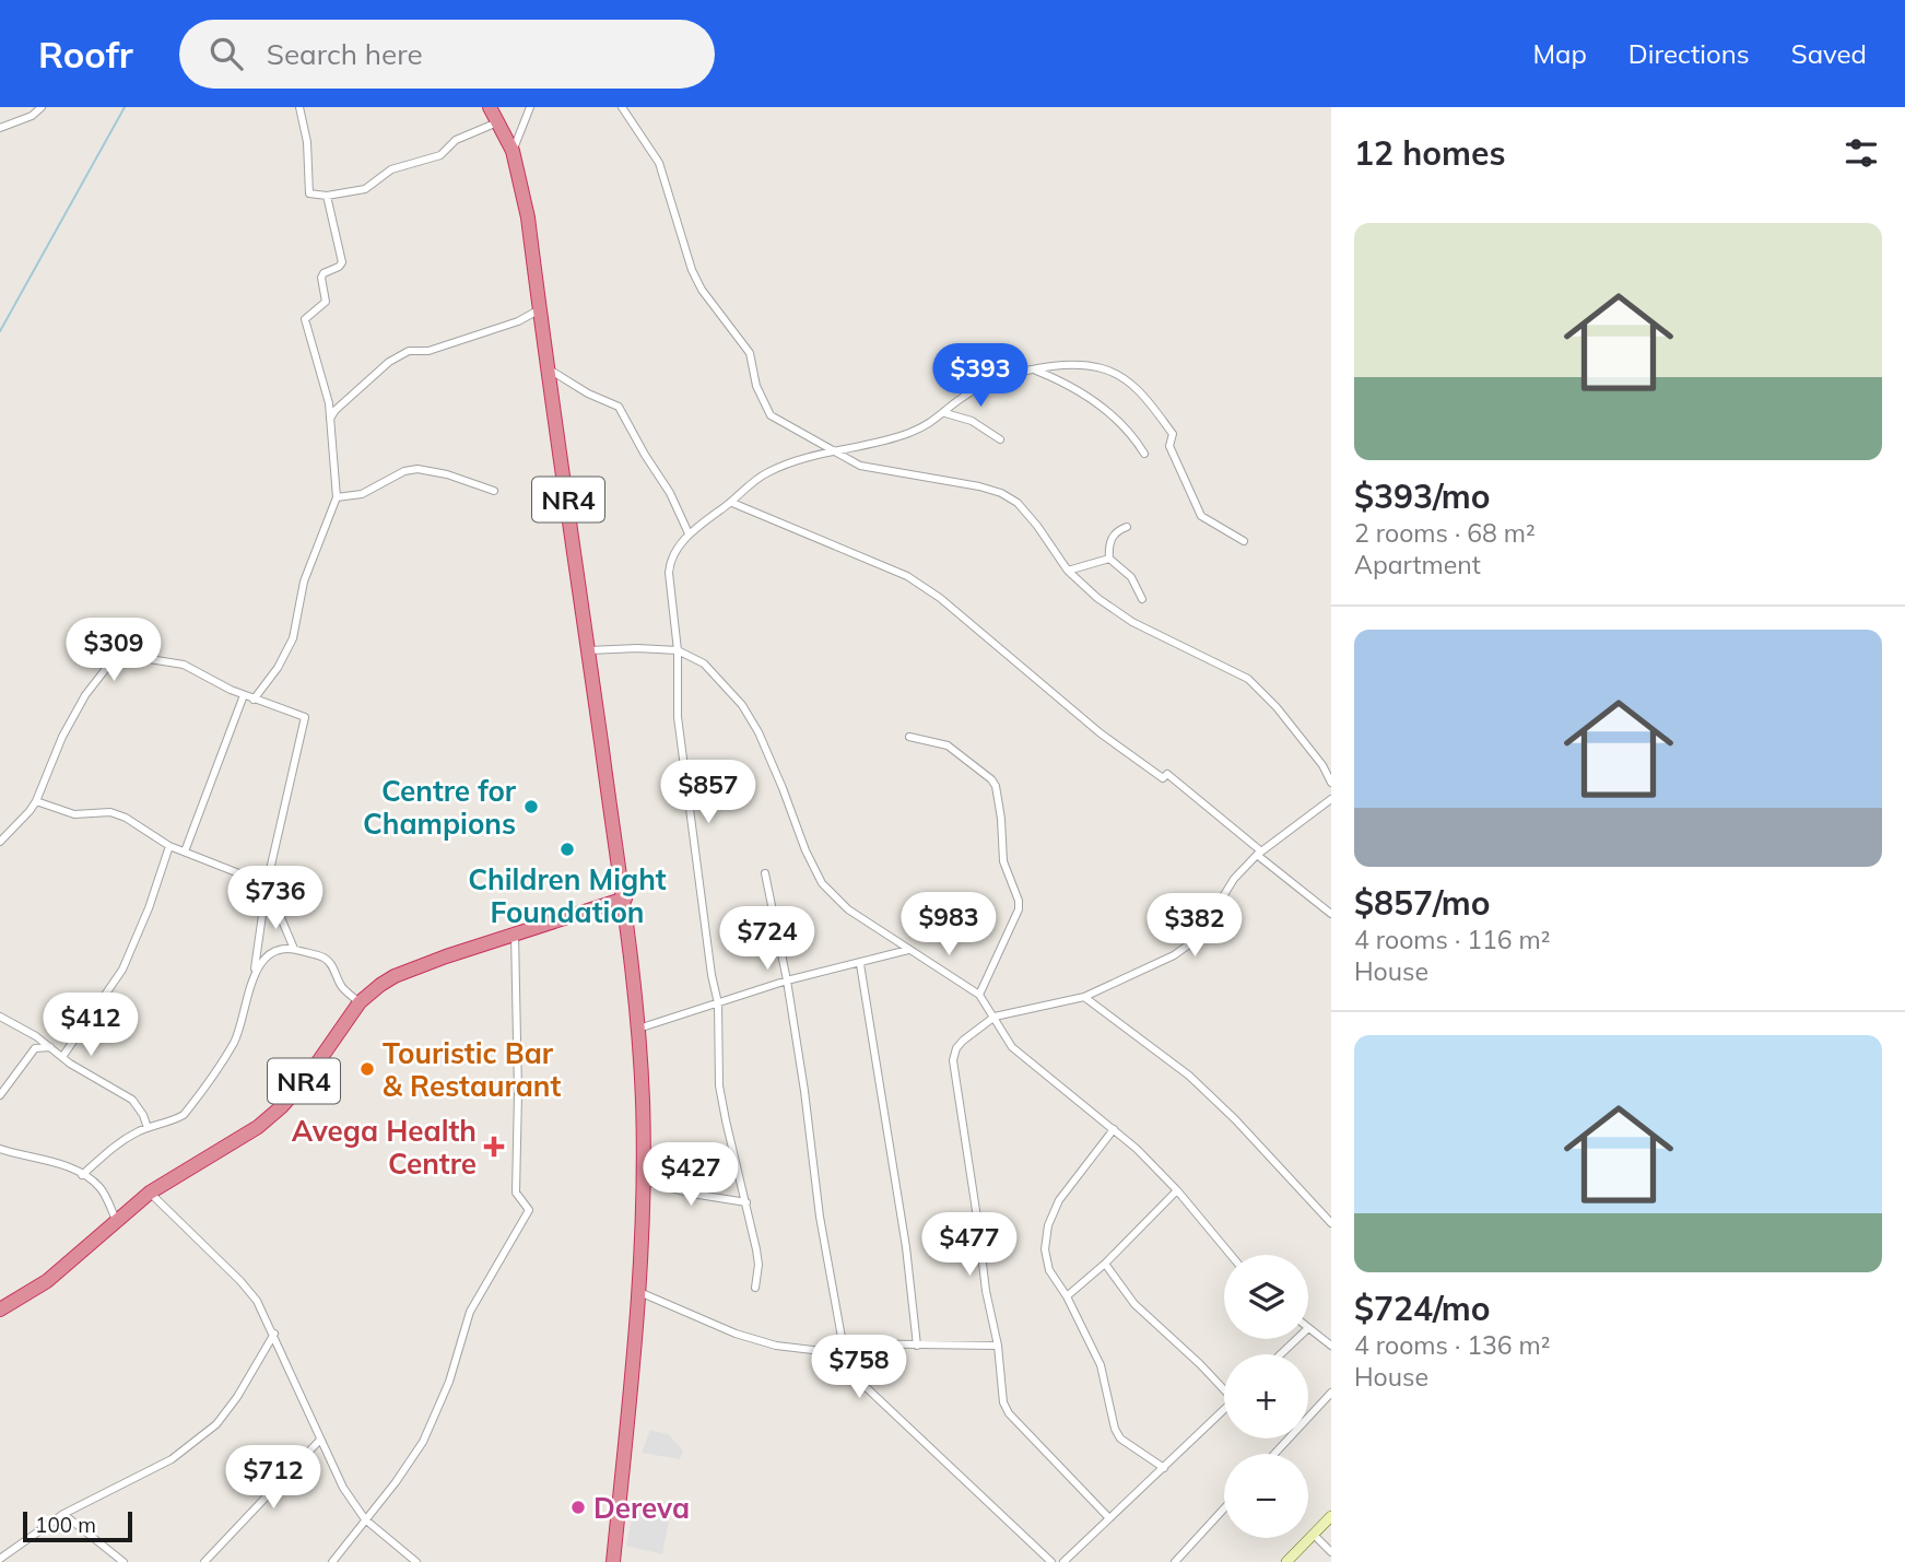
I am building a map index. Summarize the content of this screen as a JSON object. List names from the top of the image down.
{
  "streets": {
    "highway": ["NR4"]
  },
  "places": {
    "other": [
      "Centre for Champions",
      "Children Might Foundation",
      "Touristic Bar & Restaurant",
      "Dereva"
    ],
    "health": ["Avega Health Centre"]
  },
  "scale_bar": "100 m",
  "page": {
    "header": "Roofr",
    "search": "Search here",
    "nav": ["Map", "Directions", "Saved"],
    "heading": "12 homes",
    "list": [
      {
        "name": "$393/mo",
        "note": "2 rooms · 68 m² · Apartment"
      },
      {
        "name": "$857/mo",
        "note": "4 rooms · 116 m² · House"
      },
      {
        "name": "$724/mo",
        "note": "4 rooms · 136 m² · House"
      }
    ],
    "price": [
      "$393",
      "$309",
      "$857",
      "$736",
      "$983",
      "$382",
      "$724",
      "$412",
      "$427",
      "$477",
      "$758",
      "$712"
    ],
    "map_buttons": ["+", "−"],
    "scale": "100 m"
  }
}
